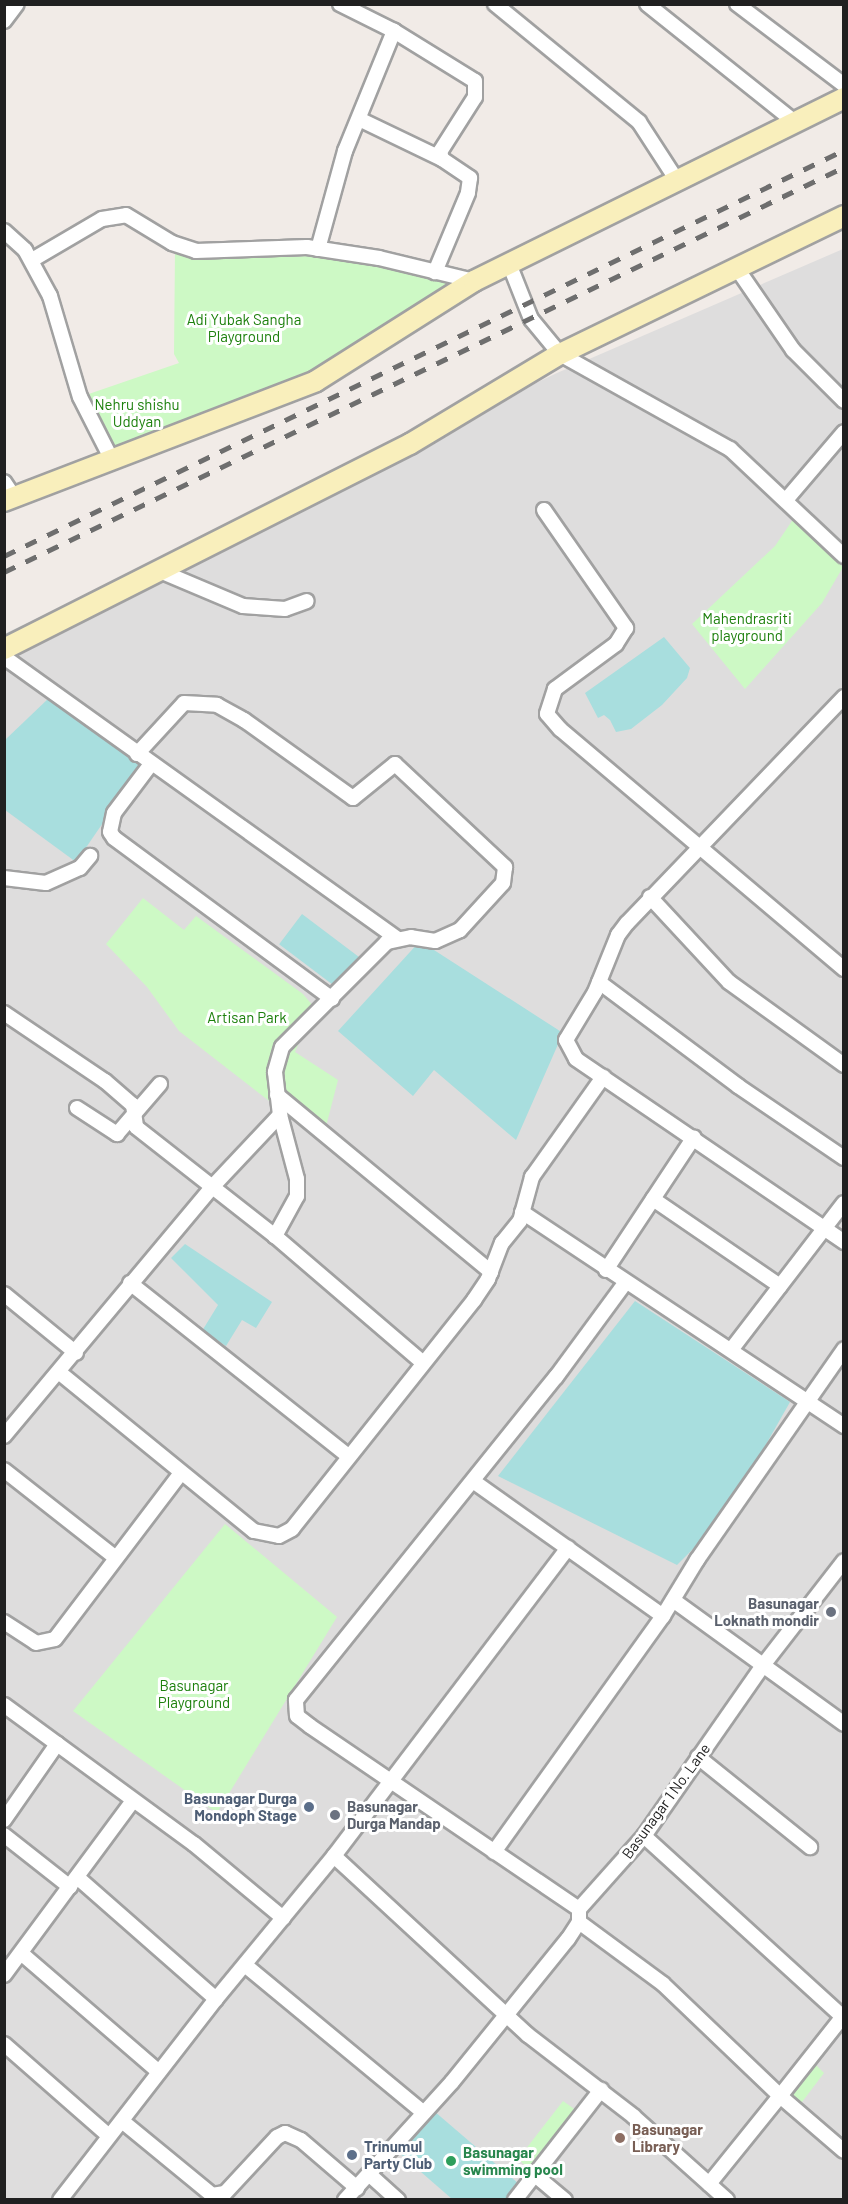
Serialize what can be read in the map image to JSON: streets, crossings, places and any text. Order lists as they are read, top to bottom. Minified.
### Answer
{"streets":{"street":["Basunagar 1 No. Lane"]},"parks":["Adi Yubak Sangha Playground","Nehru shishu Uddyan","Mahendrasriti playground","Artisan Park","Basunagar Playground"],"places":["Basunagar Loknath mondir","Basunagar Durga Mondoph Stage","Basunagar Durga Mandap","Basunagar Library","Trinumul Party Club","Basunagar swimming pool"]}
